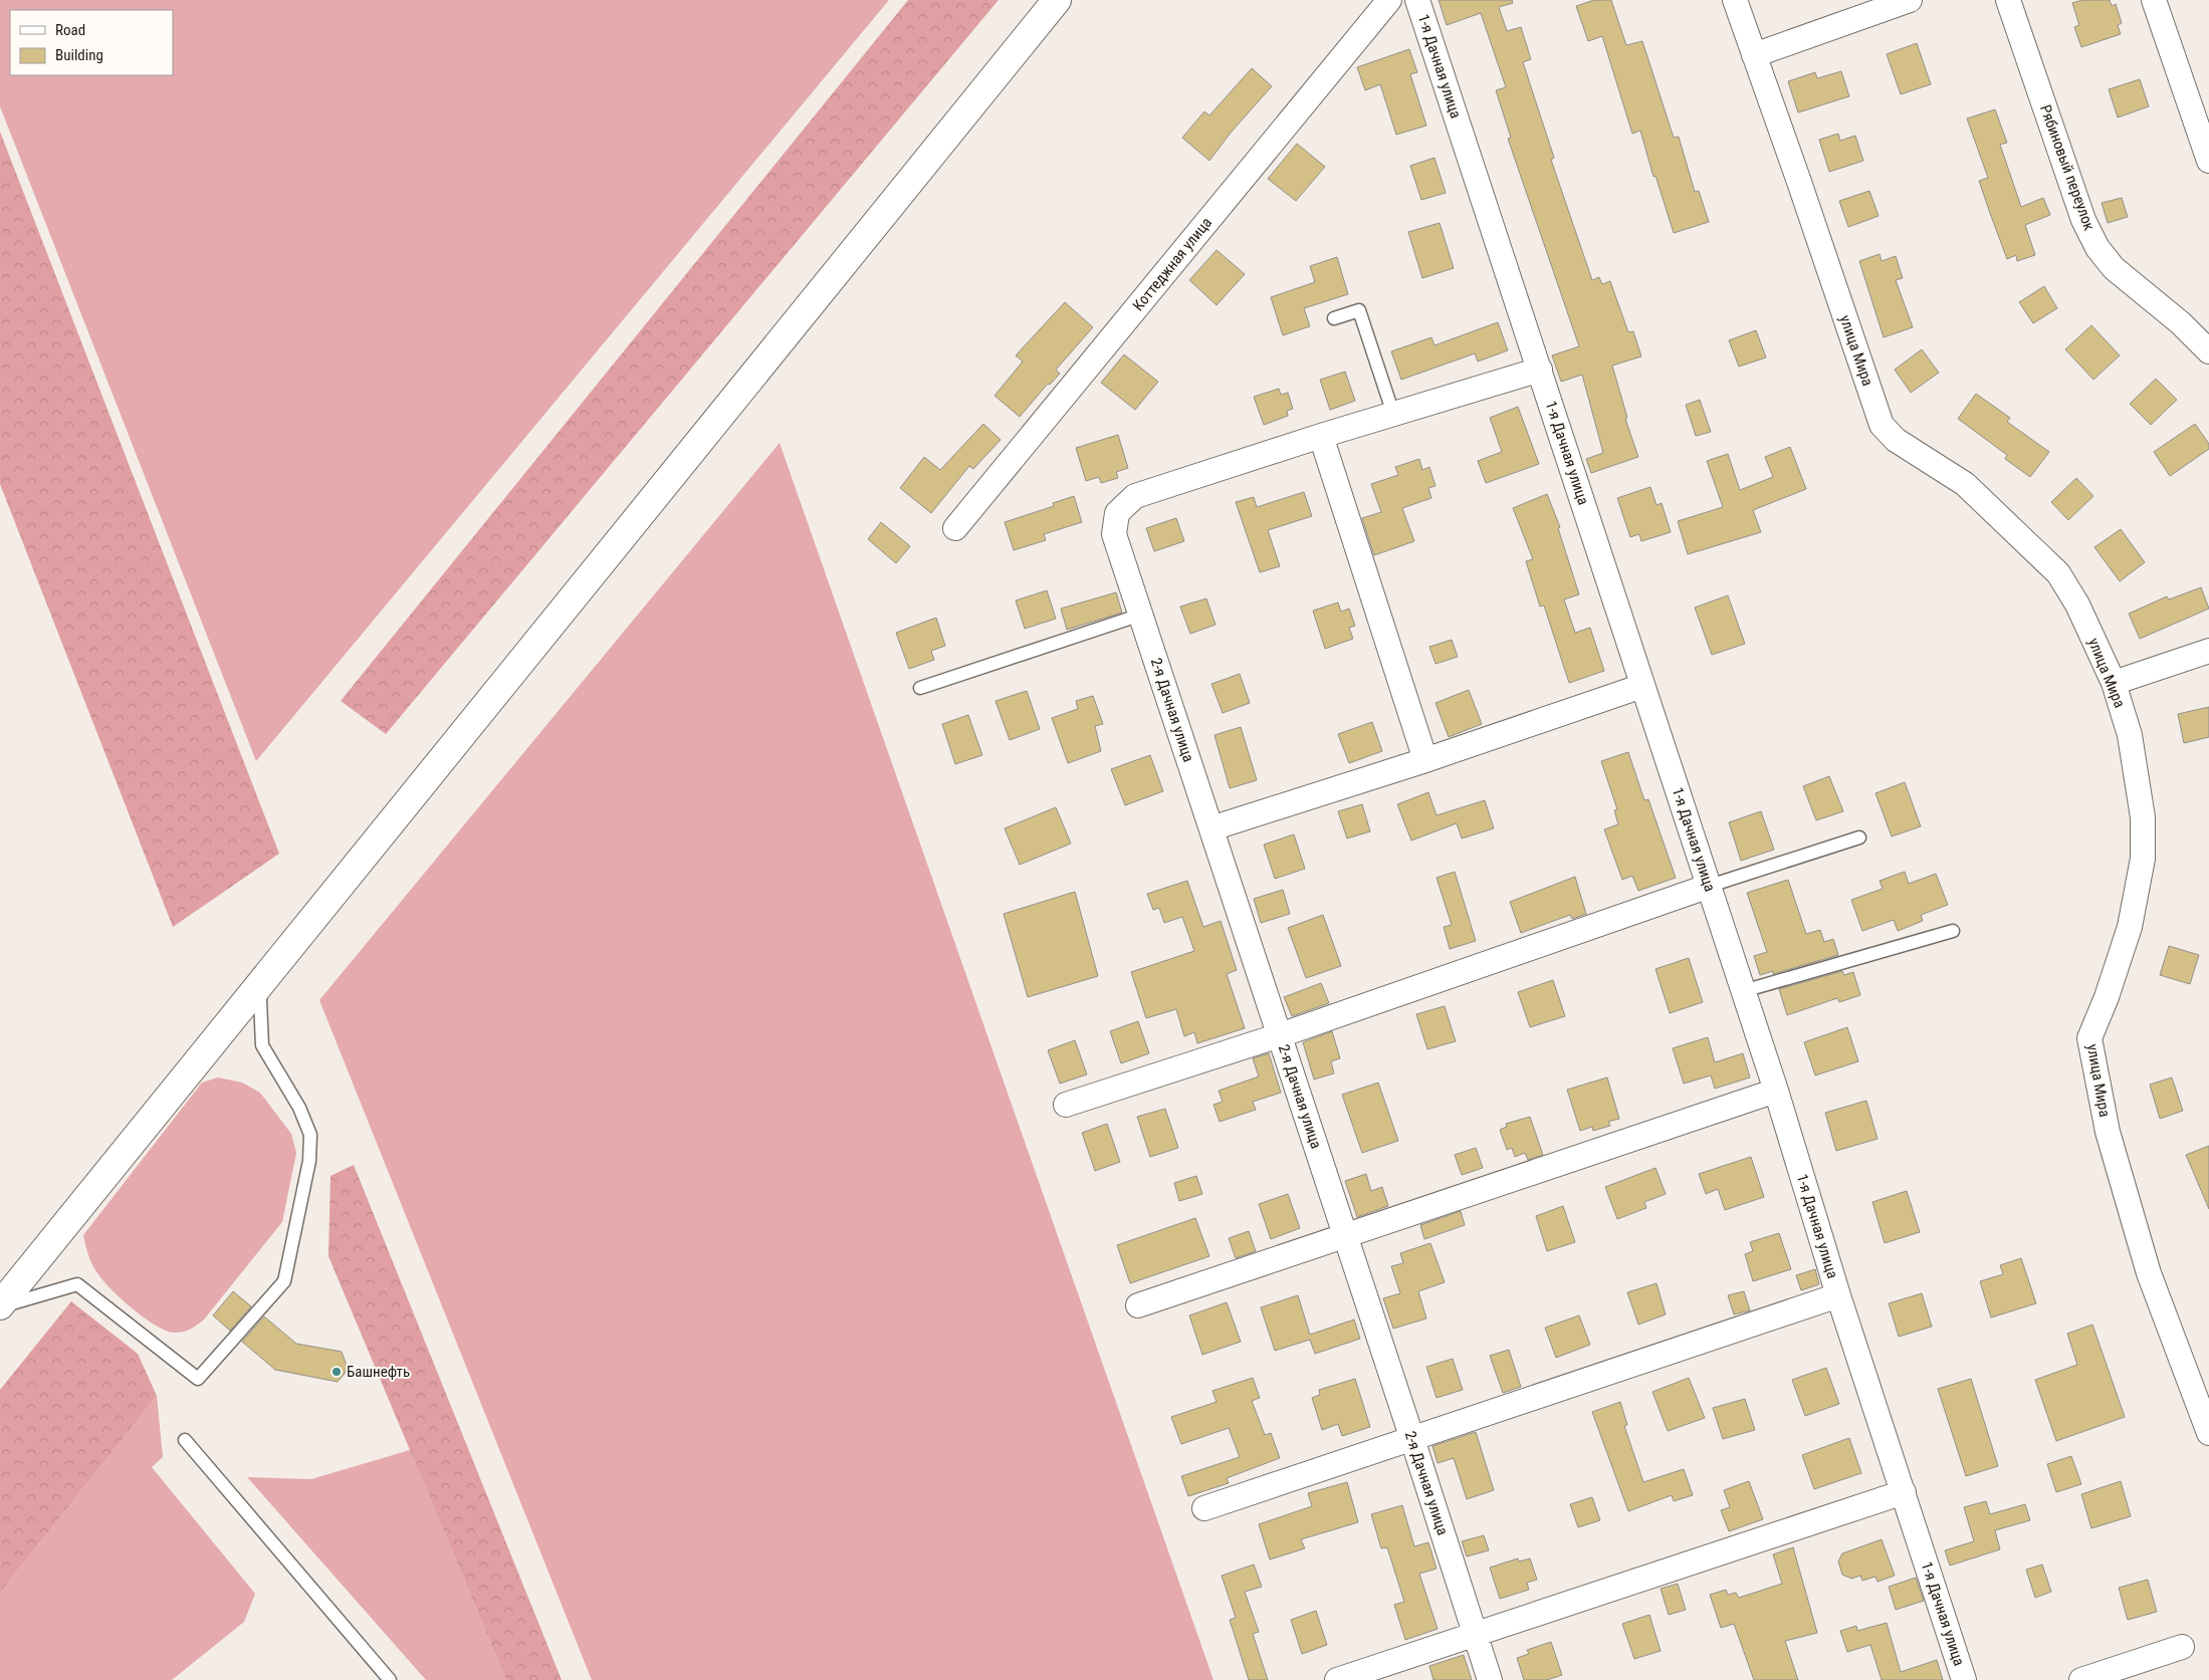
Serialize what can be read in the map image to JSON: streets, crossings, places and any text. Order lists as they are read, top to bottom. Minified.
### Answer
{"streets":{"street":["1-я Дачная улица","Рябиновый переулок","Коттеджная улица","улица Мира","2-я Дачная улица"]},"places":["Башнефть"],"legend":["Road","Building"]}
